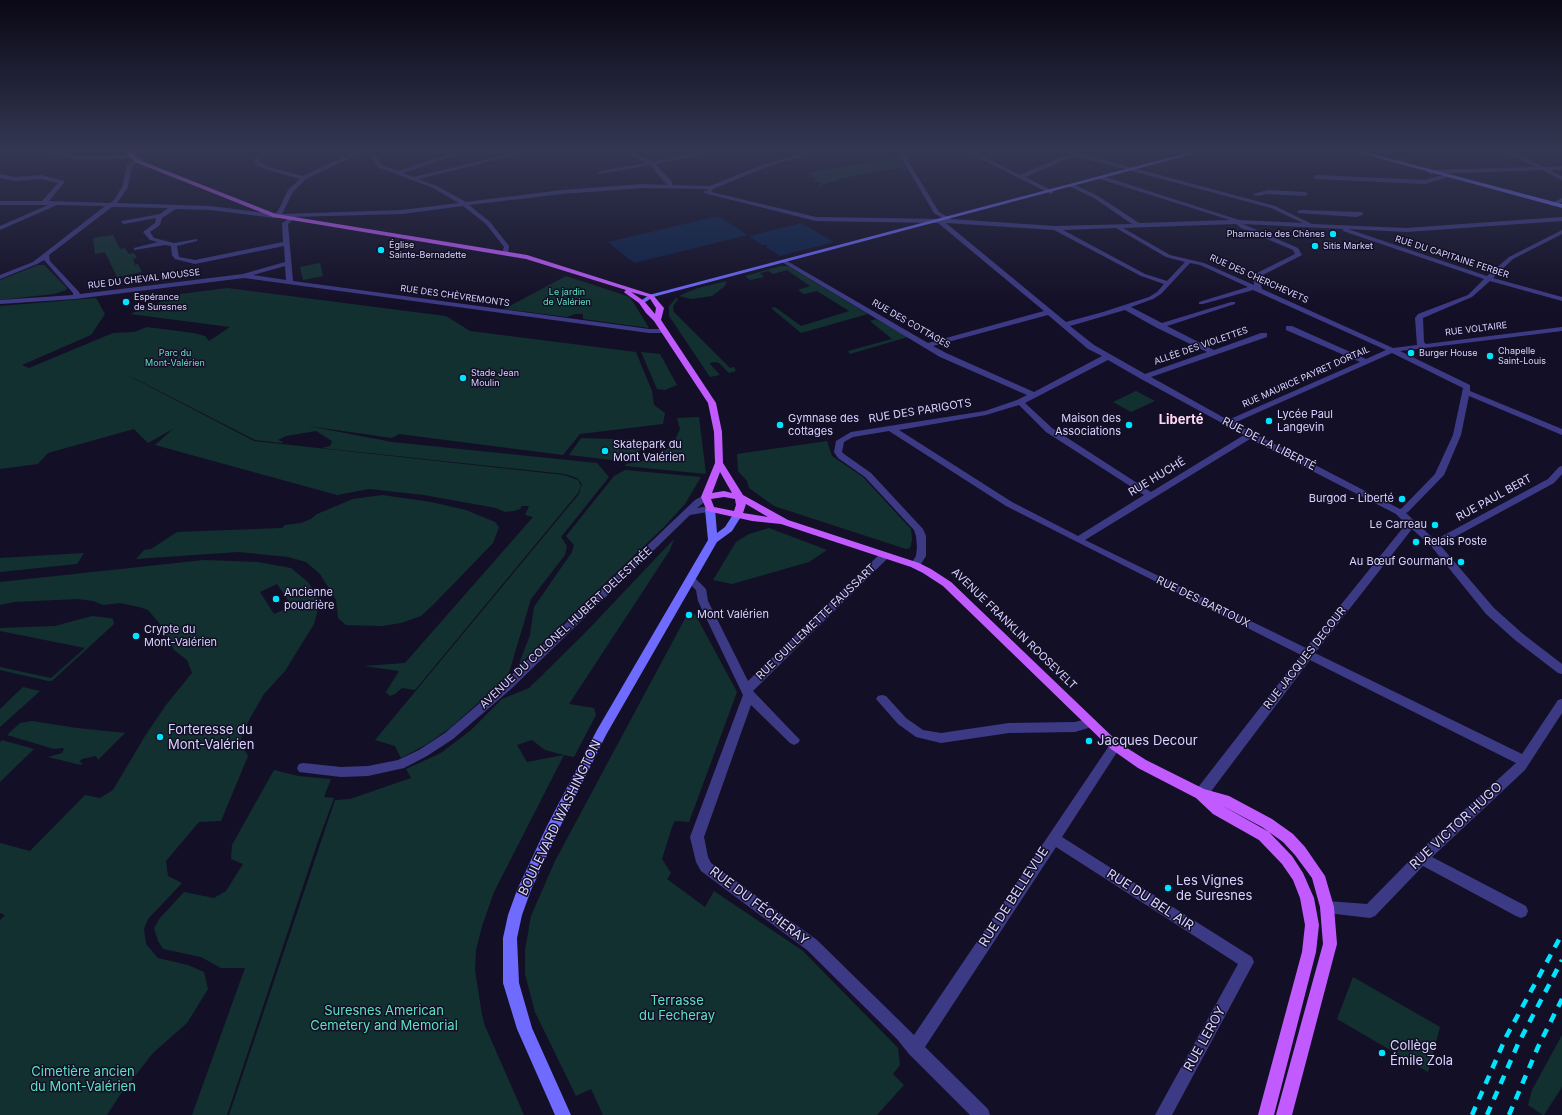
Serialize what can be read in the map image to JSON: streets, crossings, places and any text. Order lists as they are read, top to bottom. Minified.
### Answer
{"streets":{"main road":["AVENUE FRANKLIN ROOSEVELT","BOULEVARD WASHINGTON"],"street":["RUE DU CAPITAINE FERBER","RUE DU CHEVAL MOUSSE","RUE DES CHERCHEVETS","RUE DES CHÈVREMONTS","RUE DES COTTAGES","RUE VOLTAIRE","ALLÉE DES VIOLETTES","RUE MAURICE PAYRET DORTAIL","RUE DES PARIGOTS","RUE DE LA LIBERTÉ","RUE HUCHÉ","RUE PAUL BERT","RUE DES BARTOUX","RUE GUILLEMETTE FAUSSART","AVENUE DU COLONEL HUBERT DELESTRÉE","RUE JACQUES DECOUR","RUE VICTOR HUGO","RUE DE BELLEVUE","RUE DU BEL AIR","RUE DU FÉCHERAY","RUE LEROY"]},"crossings":[["RUE DU CHEVAL MOUSSE","RUE DES CHÈVREMONTS"],["RUE DES CHERCHEVETS","RUE VOLTAIRE"],["RUE DES CHERCHEVETS","RUE MAURICE PAYRET DORTAIL"],["RUE DES COTTAGES","RUE DES PARIGOTS"],["RUE VOLTAIRE","RUE MAURICE PAYRET DORTAIL"],["ALLÉE DES VIOLETTES","RUE DE LA LIBERTÉ"],["RUE MAURICE PAYRET DORTAIL","RUE DE LA LIBERTÉ"],["RUE DES PARIGOTS","RUE DE LA LIBERTÉ"],["RUE DES PARIGOTS","RUE DES BARTOUX"],["RUE DES PARIGOTS","AVENUE FRANKLIN ROOSEVELT"],["RUE DE LA LIBERTÉ","RUE HUCHÉ"],["RUE DE LA LIBERTÉ","RUE PAUL BERT"],["RUE DE LA LIBERTÉ","RUE JACQUES DECOUR"],["RUE HUCHÉ","RUE DES BARTOUX"],["RUE DES BARTOUX","RUE JACQUES DECOUR"],["RUE DES BARTOUX","RUE VICTOR HUGO"],["RUE GUILLEMETTE FAUSSART","AVENUE FRANKLIN ROOSEVELT"],["RUE GUILLEMETTE FAUSSART","RUE DU FÉCHERAY"],["AVENUE FRANKLIN ROOSEVELT","RUE JACQUES DECOUR"],["AVENUE FRANKLIN ROOSEVELT","BOULEVARD WASHINGTON"],["AVENUE FRANKLIN ROOSEVELT","RUE VICTOR HUGO"],["AVENUE FRANKLIN ROOSEVELT","RUE DE BELLEVUE"],["RUE DE BELLEVUE","RUE DU BEL AIR"],["RUE DE BELLEVUE","RUE DU FÉCHERAY"],["RUE DU BEL AIR","RUE LEROY"]],"districts":["Liberté"],"parks":["Le jardin de Valérien","Parc du Mont-Valérien","Terrasse du Fecheray","Suresnes American Cemetery and Memorial","Cimetière ancien du Mont-Valérien"],"places":["Pharmacie des Chênes","Sitis Market","Église Sainte-Bernadette","Espérance de Suresnes","Burger House","Chapelle Saint-Louis","Stade Jean Moulin","Lycée Paul Langevin","Gymnase des cottages","Maison des Associations","Skatepark du Mont Valérien","Burgod - Liberté","Le Carreau","Relais Poste","Au Bœuf Gourmand","Ancienne poudrière","Mont Valérien","Crypte du Mont-Valérien","Forteresse du Mont-Valérien","Jacques Decour","Les Vignes de Suresnes","Collège Émile Zola"]}
